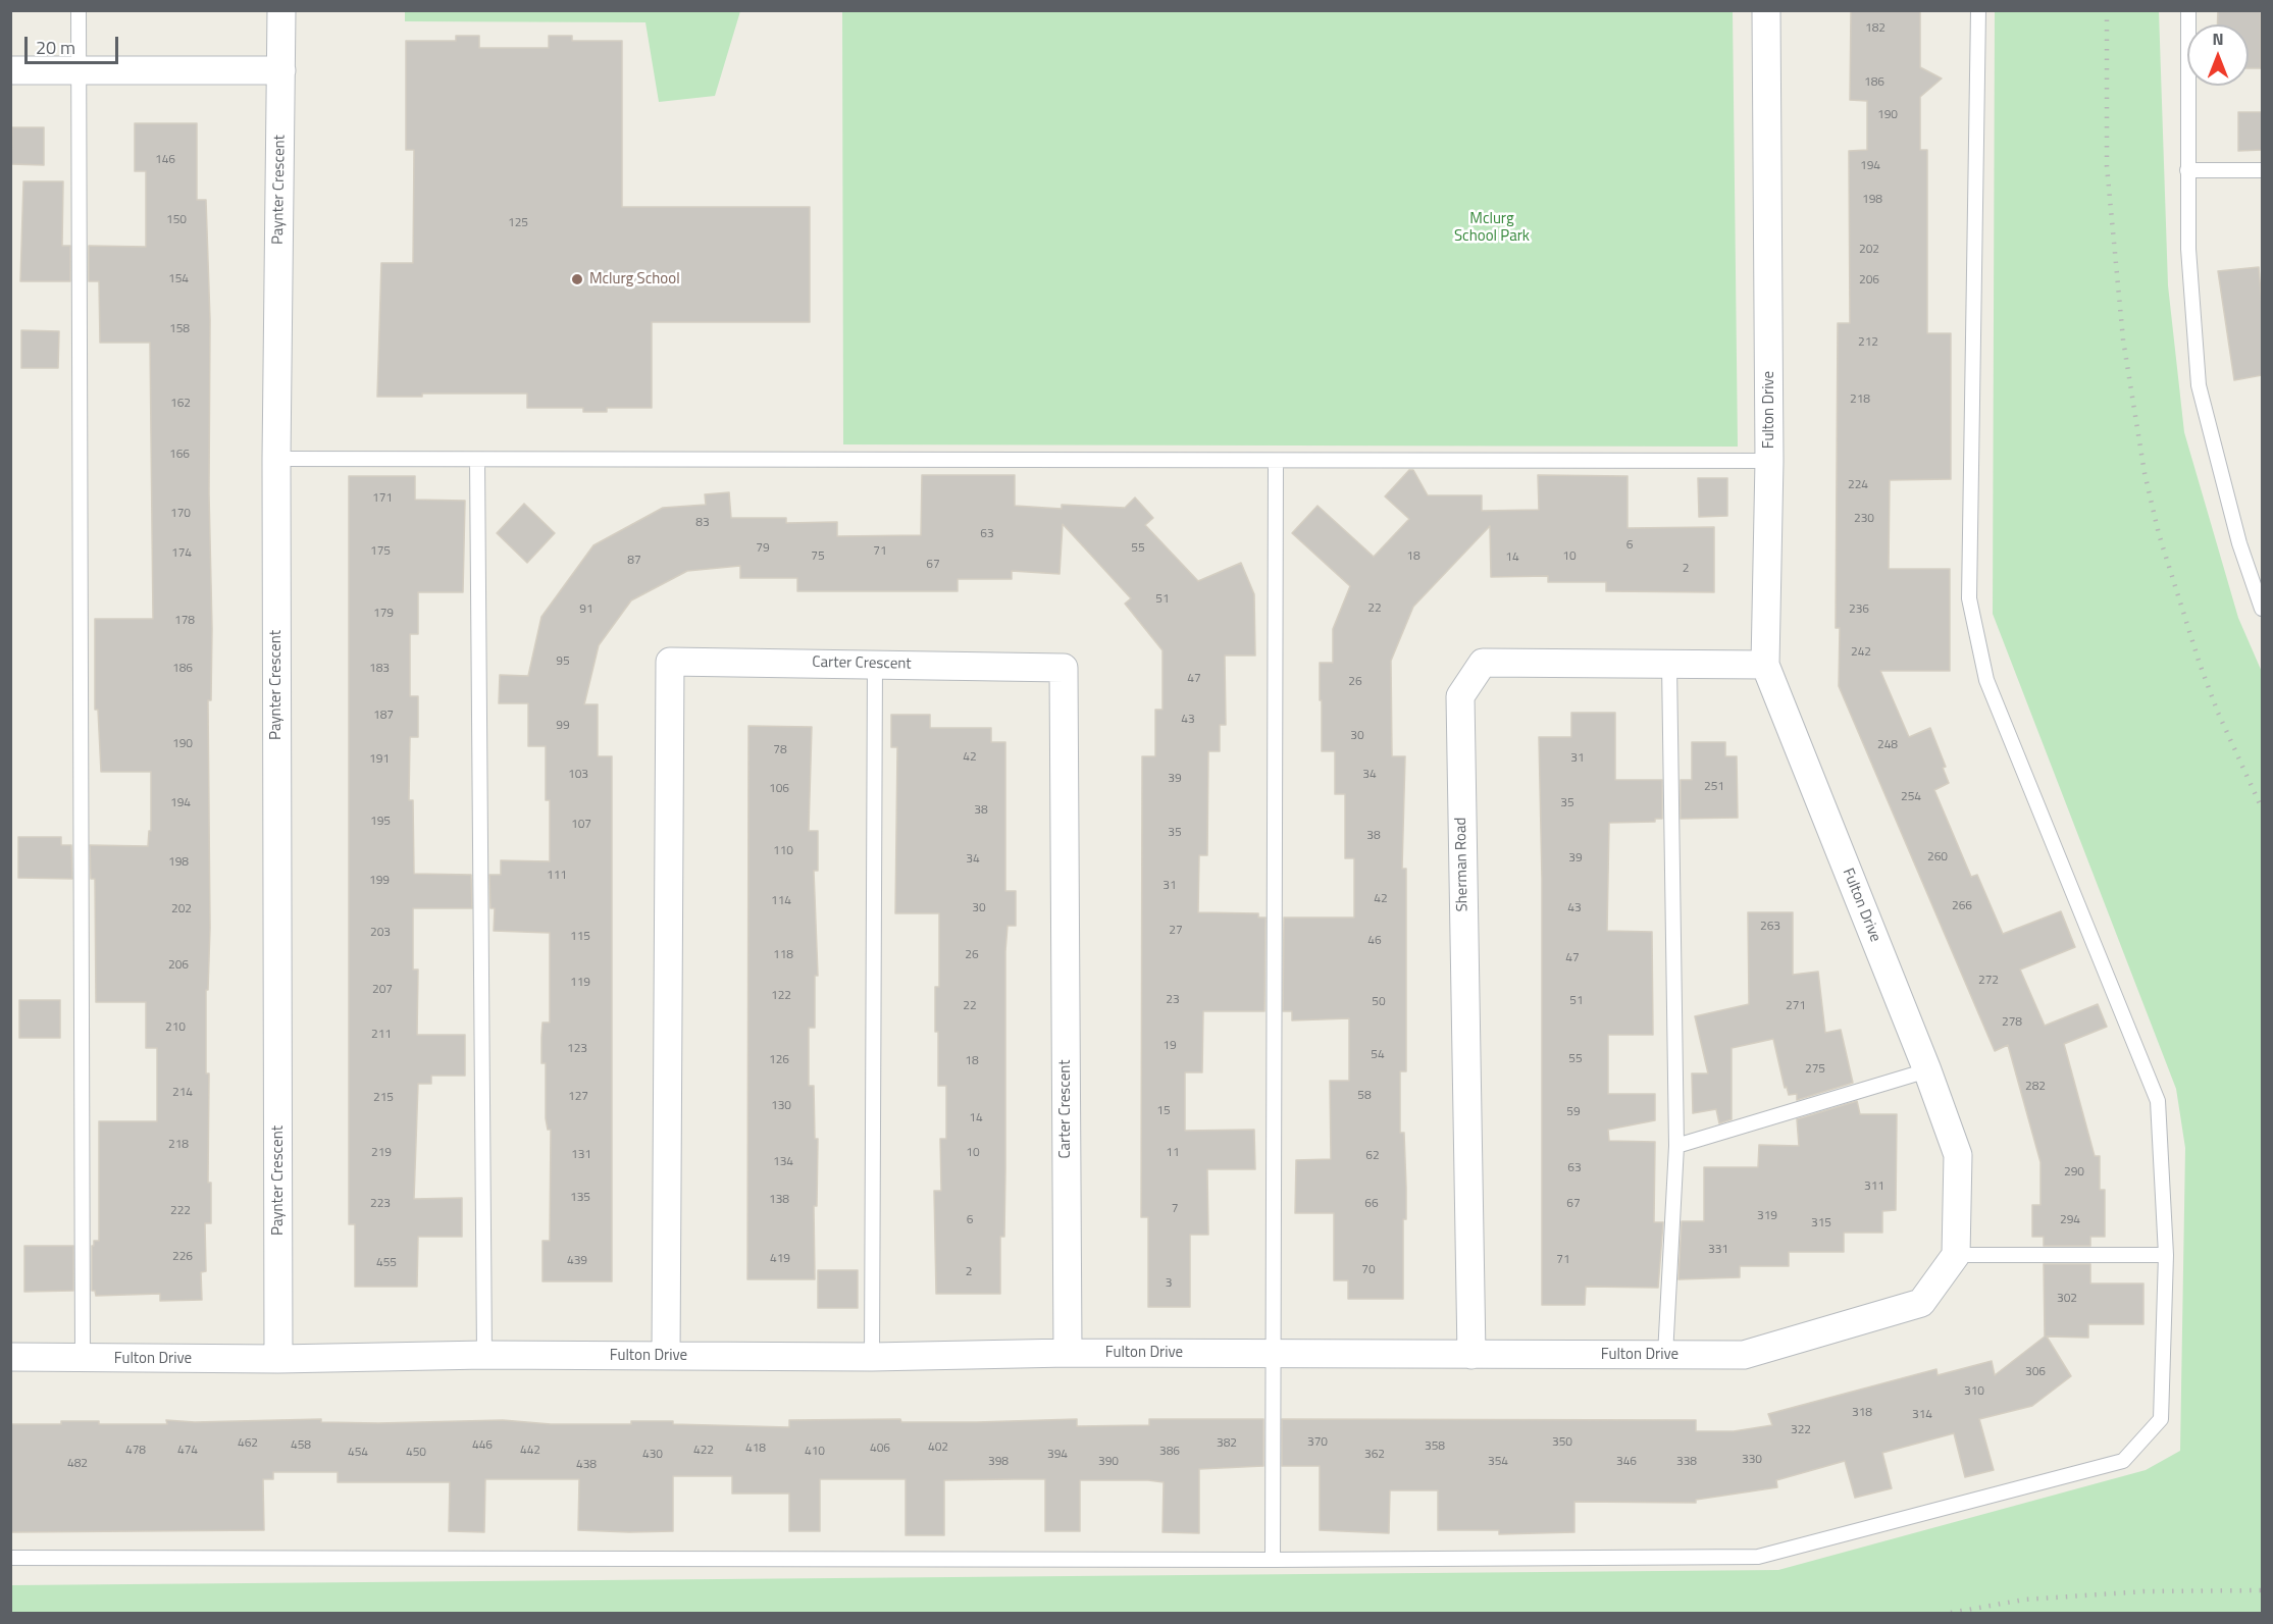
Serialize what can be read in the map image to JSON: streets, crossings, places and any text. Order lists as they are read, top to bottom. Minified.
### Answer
{"streets":{"street":["Paynter Crescent","Fulton Drive","Carter Crescent","Sherman Road"]},"crossings":[["Paynter Crescent","Fulton Drive"],["Fulton Drive","Carter Crescent"],["Fulton Drive","Sherman Road"]],"parks":["Mclurg School Park"],"places":["Mclurg School"],"house_numbers":["182","186","190","146","194","198","150","125","202","154","206","158","212","218","162","166","224","171","170","230","83","63","6","79","55","175","71","174","75","18","10","14","87","67","2","51","22","91","236","179","178","242","95","186","183","47","26","187","43","99","30","190","248","78","42","31","191","103","34","39","251","106","254","194","35","38","195","107","35","38","110","260","39","34","198","111","199","31","42","114","266","30","43","202","263","27","203","115","46","118","26","47","206","272","119","207","122","23","51","50","22","271","278","210","211","19","123","54","55","126","18","275","282","214","58","127","215","130","15","59","14","218","219","10","11","131","62","134","63","290","311","135","138","223","66","67","7","222","319","6","294","315","331","226","419","71","439","455","70","2","3","302","306","310","318","314","322","370","350","462","382","458","446","358","402","418","406","478","474","442","422","410","386","454","450","430","394","362","330","398","390","354","346","338","482","438"],"scale_bar":"20 m","north":"top"}
